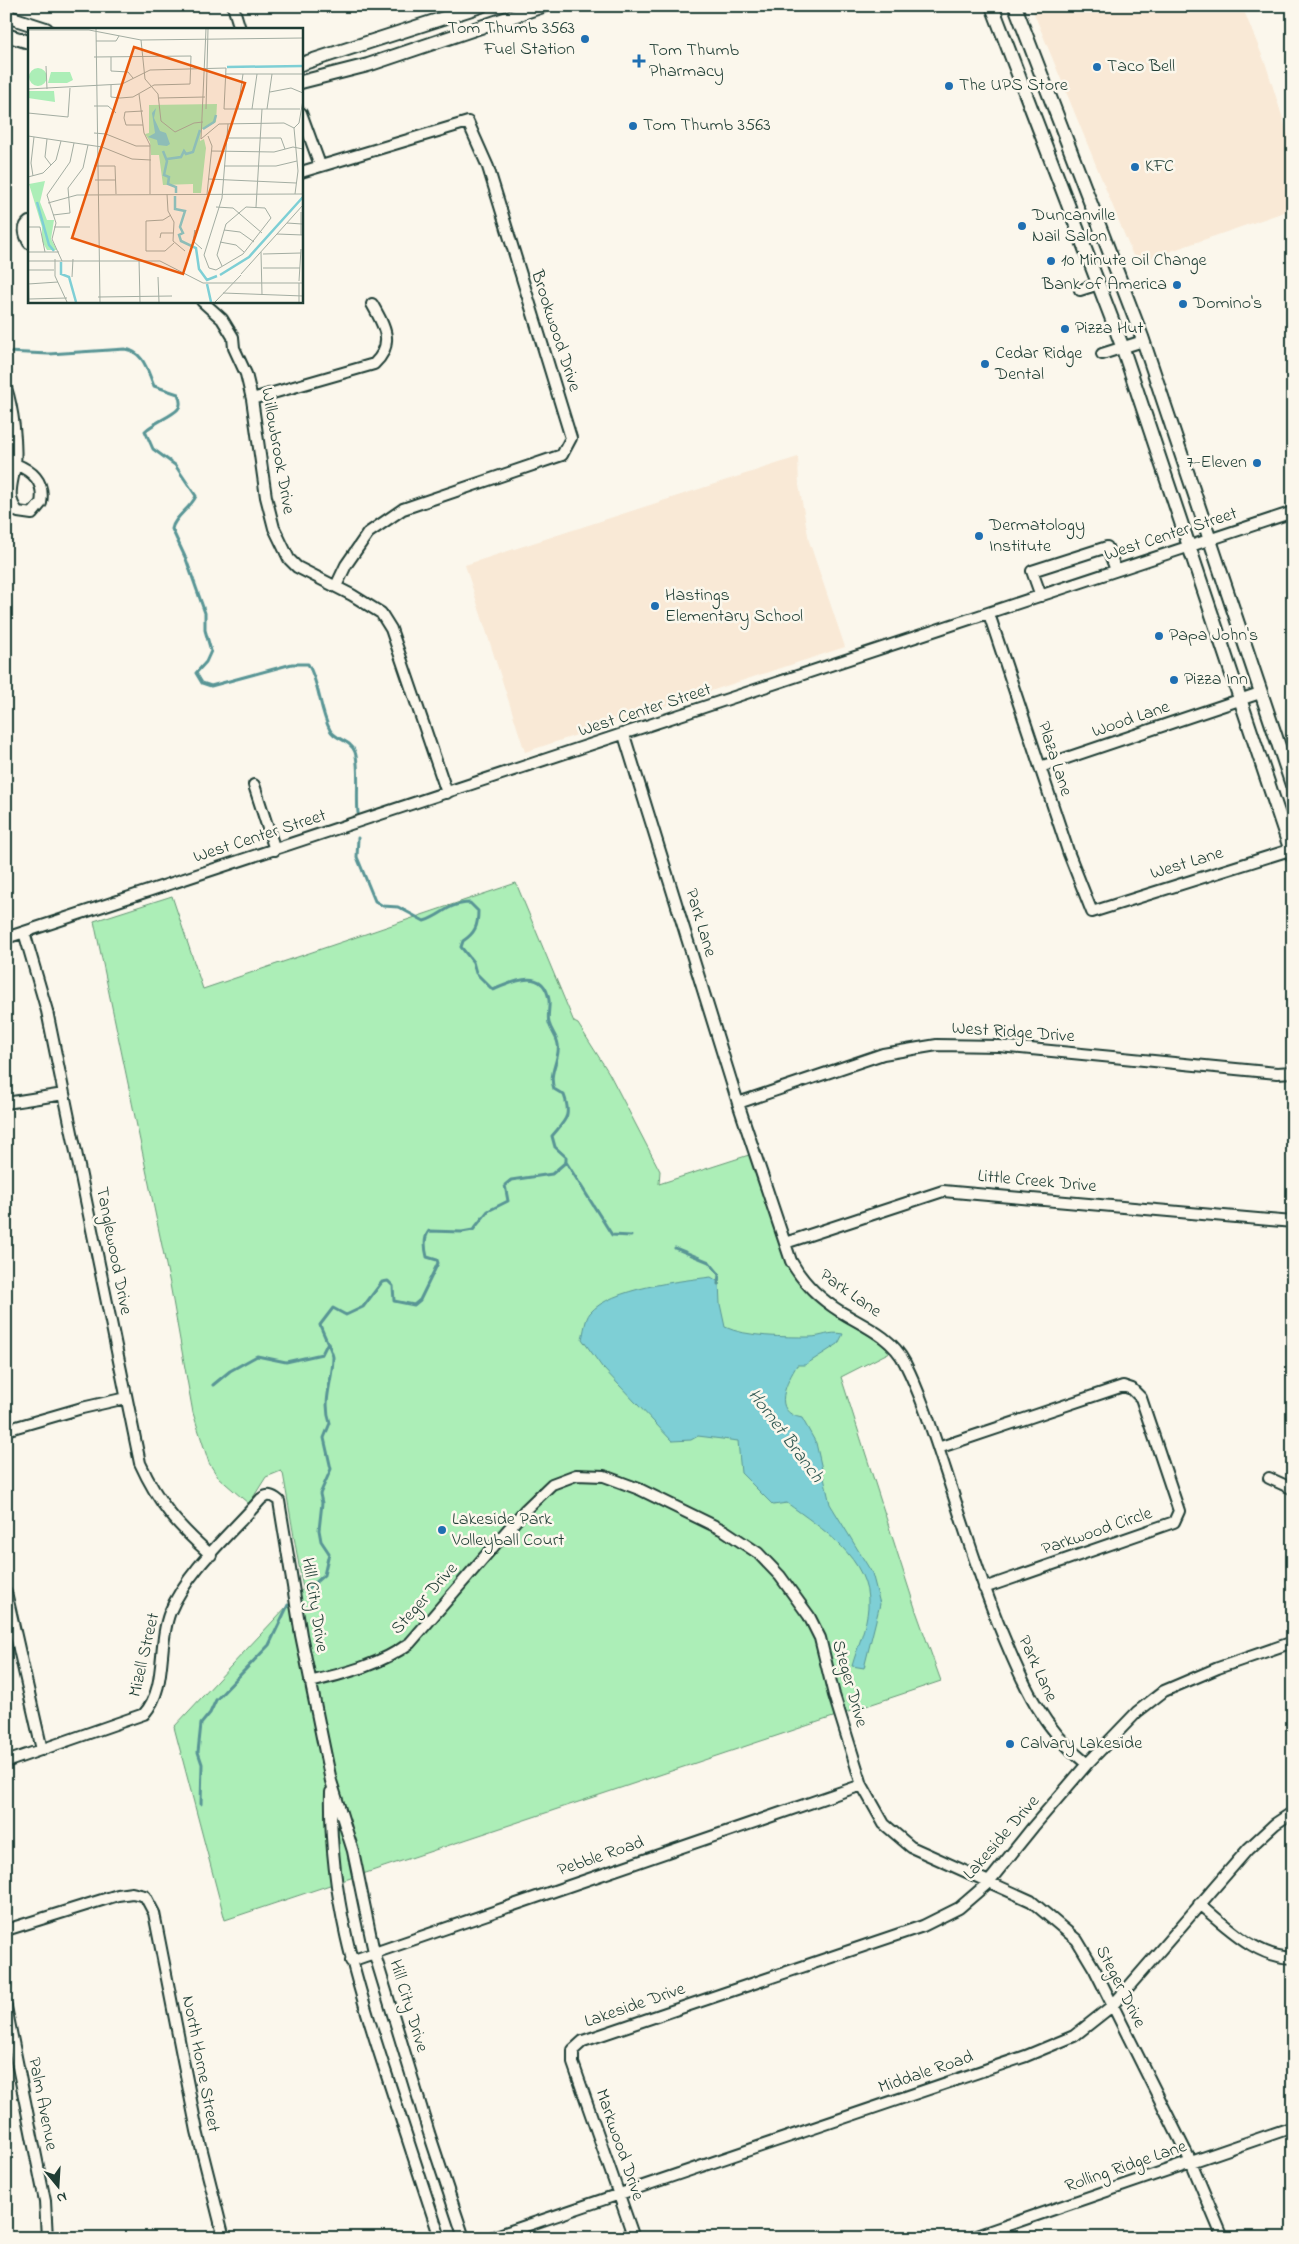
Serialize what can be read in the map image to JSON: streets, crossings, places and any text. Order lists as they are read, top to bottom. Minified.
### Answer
{"streets":{"street":["Brookwood Drive","Willowbrook Drive","West Center Street","Wood Lane","Plaza Lane","West Lane","Park Lane","West Ridge Drive","Little Creek Drive","Tanglewood Drive","Parkwood Circle","Steger Drive","Hill City Drive","Mizell Street","Lakeside Drive","Pebble Road","North Horne Street","Middale Road","Palm Avenue","Markwood Drive","Rolling Ridge Lane"]},"crossings":[["Brookwood Drive","Willowbrook Drive"],["Willowbrook Drive","West Center Street"],["West Center Street","Plaza Lane"],["West Center Street","Park Lane"],["West Center Street","Tanglewood Drive"],["Wood Lane","Plaza Lane"],["Plaza Lane","West Lane"],["Park Lane","West Ridge Drive"],["Park Lane","Little Creek Drive"],["Park Lane","Parkwood Circle"],["Park Lane","Lakeside Drive"],["Tanglewood Drive","Mizell Street"],["Steger Drive","Hill City Drive"],["Steger Drive","Lakeside Drive"],["Steger Drive","Pebble Road"],["Steger Drive","Middale Road"],["Steger Drive","Rolling Ridge Lane"],["Hill City Drive","Mizell Street"],["Hill City Drive","Pebble Road"],["Lakeside Drive","Markwood Drive"],["Middale Road","Markwood Drive"]],"water":["Hornet Branch"],"places":{"other":["Tom Thumb 3563 Fuel Station","Taco Bell","The UPS Store","Tom Thumb 3563","KFC","Duncanville Nail Salon","10 Minute Oil Change","Bank of America","Domino's","Pizza Hut","Cedar Ridge Dental","7-Eleven","Dermatology Institute","Hastings Elementary School","Papa John's","Pizza Inn","Lakeside Park Volleyball Court","Calvary Lakeside"],"health":["Tom Thumb Pharmacy"]},"north":"bottom"}
